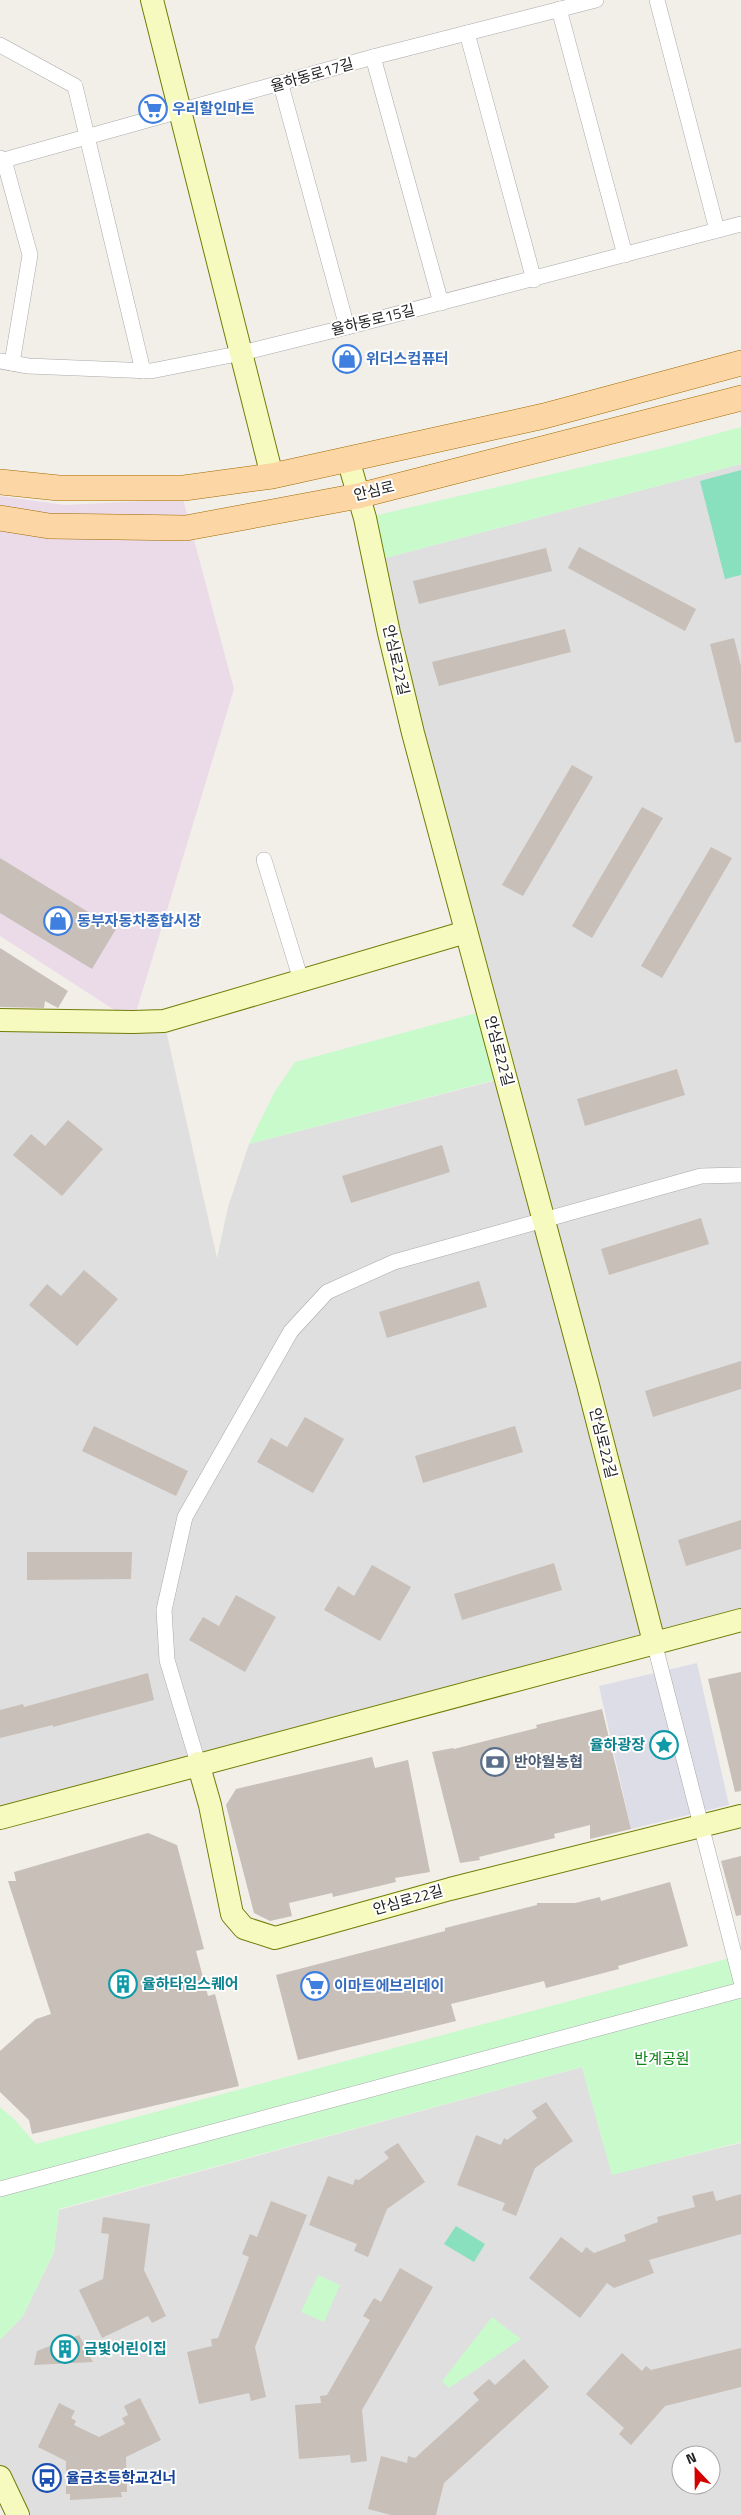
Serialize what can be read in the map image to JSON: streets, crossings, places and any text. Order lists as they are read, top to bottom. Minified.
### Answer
{"streets":{"main road":["안심로"],"street":["율하동로17길","율하동로15길","안심로22길"]},"crossings":[["안심로","안심로22길"]],"parks":["반계공원"],"places":{"supermarket":["우리할인마트","이마트에브리데이"],"shop":["위더스컴퓨터","동부자동차종합시장"],"place":["율하광장"],"bank":["반야월농협"],"building":["율하타임스퀘어","금빛어린이집"],"bus stop":["율금초등학교건너"]},"north":"top"}
